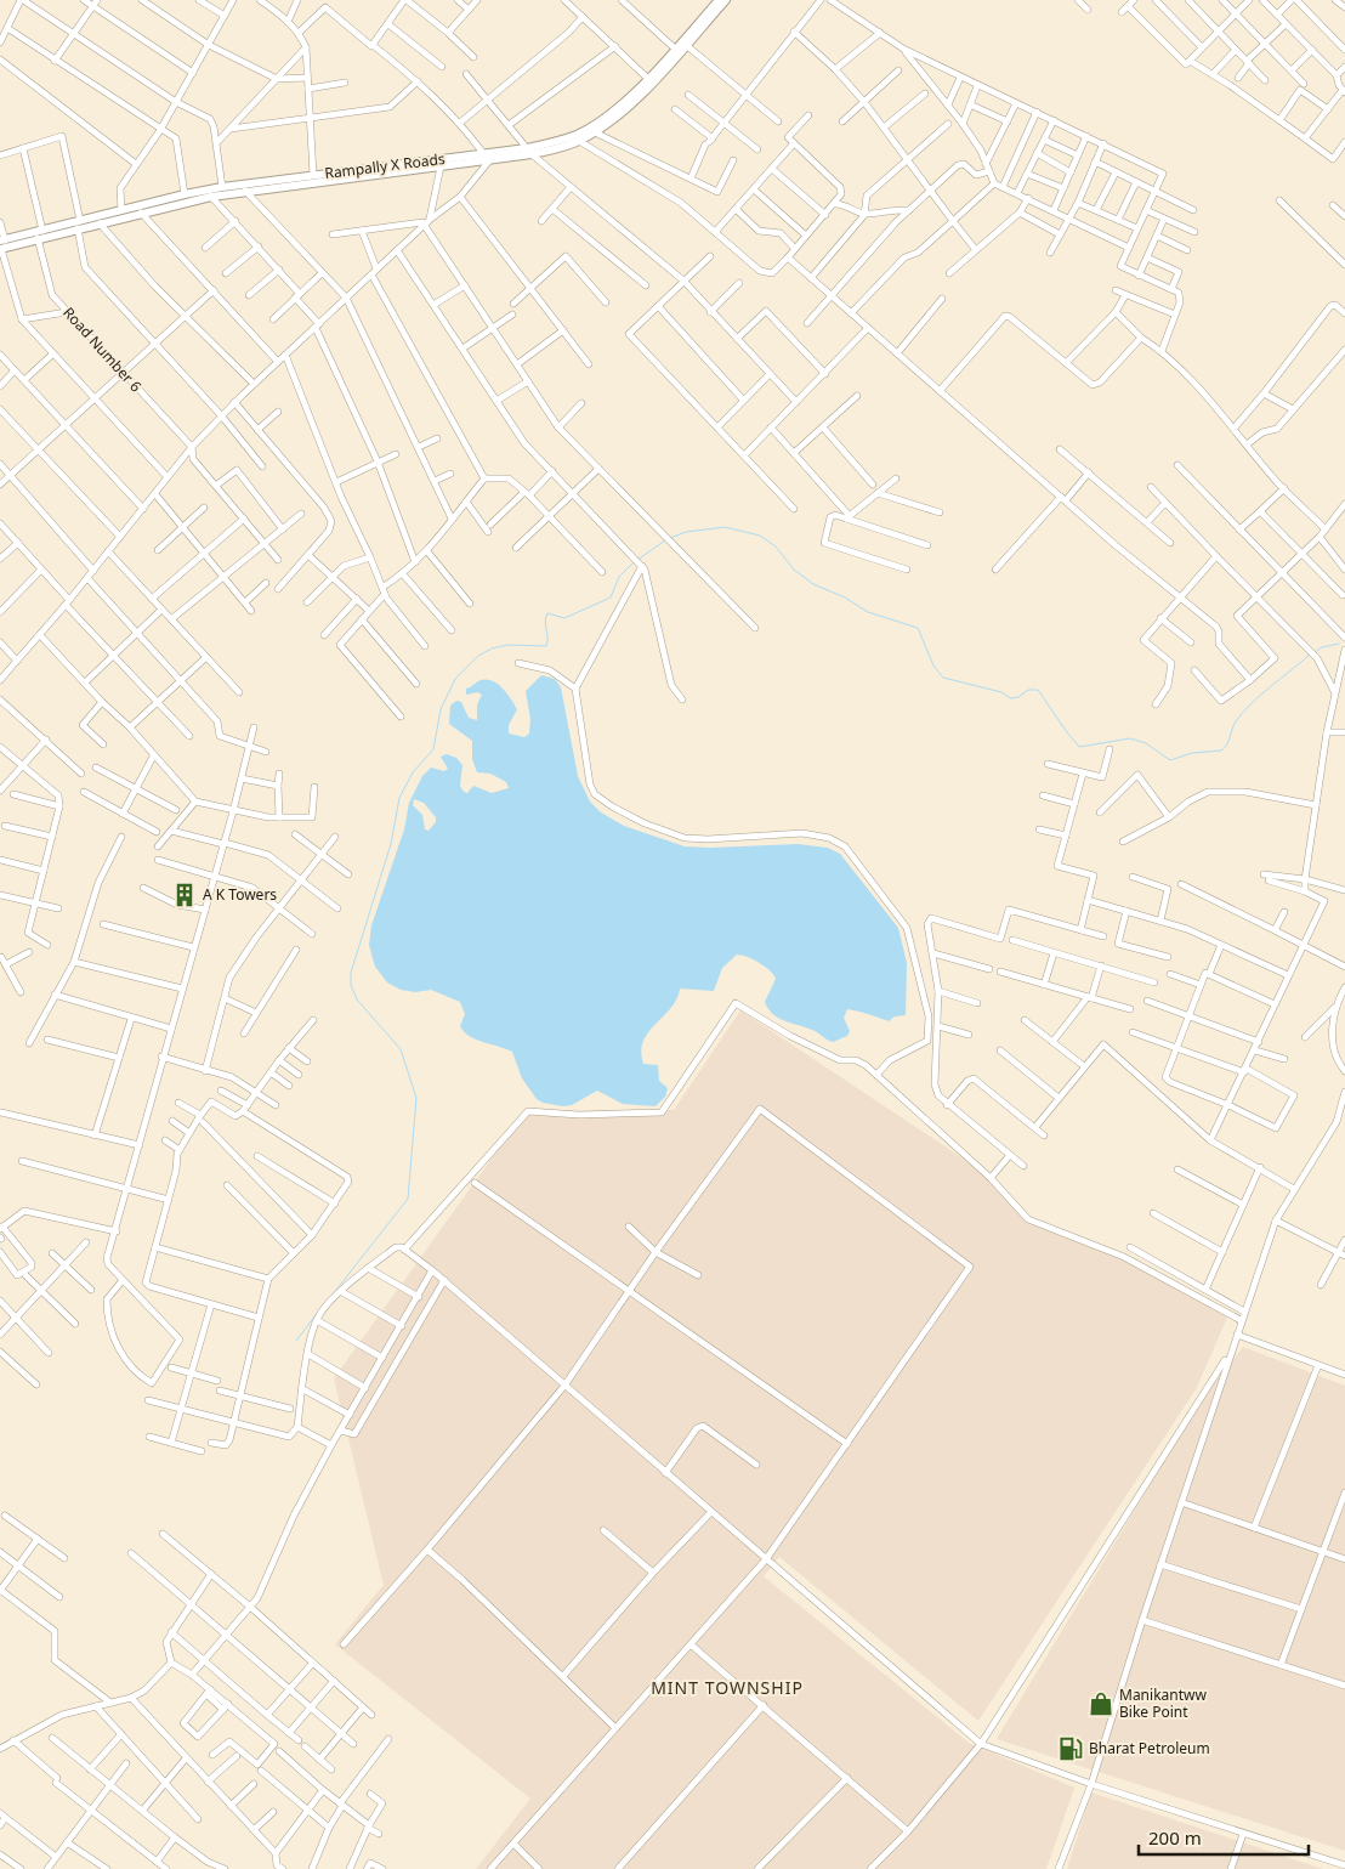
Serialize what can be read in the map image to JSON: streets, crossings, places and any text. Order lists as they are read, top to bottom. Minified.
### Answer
{"streets":{"main road":["Rampally X Roads"],"street":["Road Number 6"]},"districts":["MINT TOWNSHIP"],"places":{"building":["A K Towers"],"shop":["Manikantww Bike Point"],"fuel station":["Bharat Petroleum"]},"scale_bar":"200 m"}
